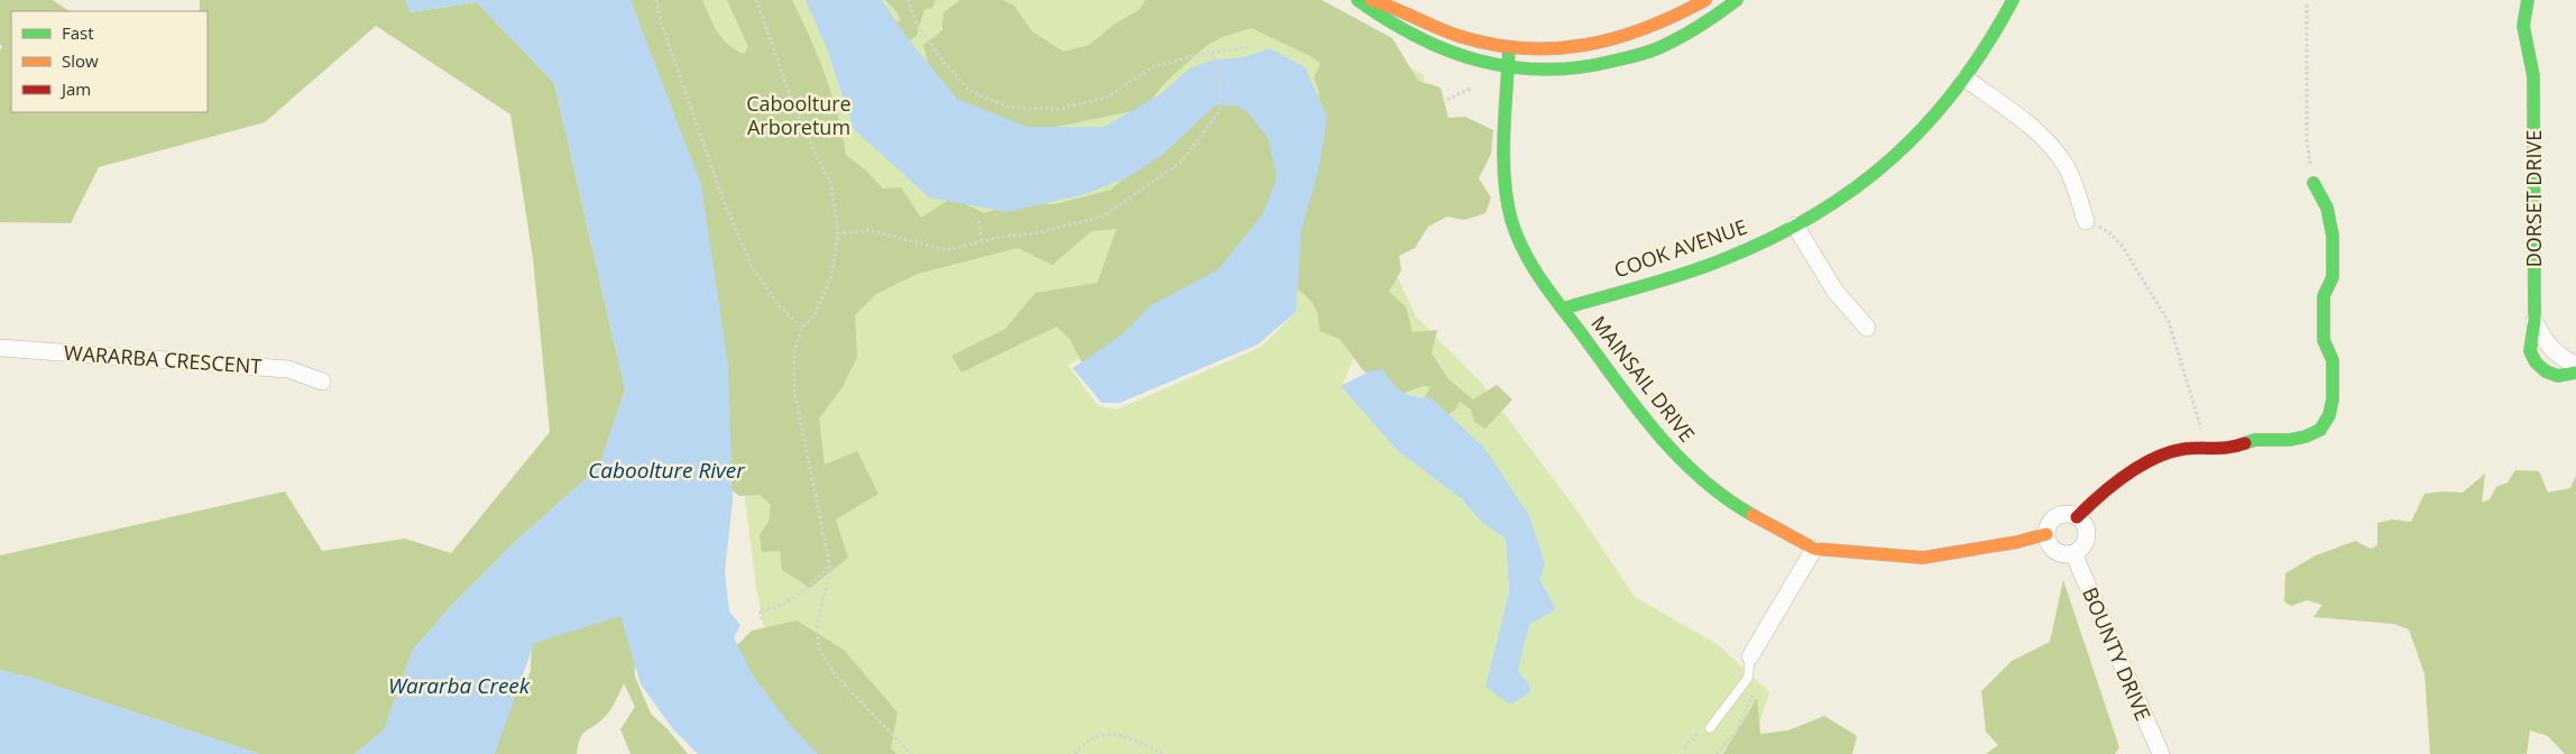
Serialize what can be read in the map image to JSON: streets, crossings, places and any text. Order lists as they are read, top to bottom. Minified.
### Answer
{"streets":{"street":["DORSET DRIVE","COOK AVENUE","WARARBA CRESCENT","MAINSAIL DRIVE","BOUNTY DRIVE"]},"crossings":[["COOK AVENUE","MAINSAIL DRIVE"],["MAINSAIL DRIVE","BOUNTY DRIVE"]],"water":["Caboolture River","Wararba Creek"],"parks":["Caboolture Arboretum"],"legend":["Fast","Slow","Jam"]}
